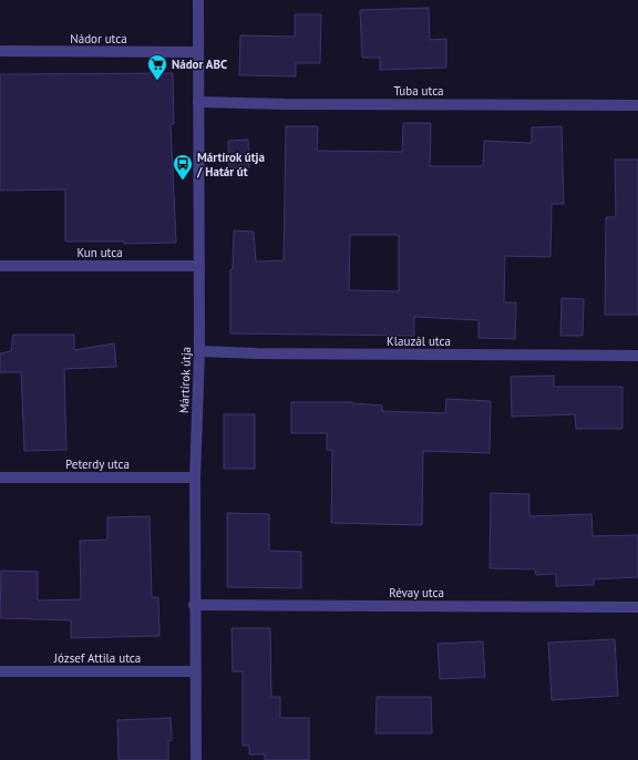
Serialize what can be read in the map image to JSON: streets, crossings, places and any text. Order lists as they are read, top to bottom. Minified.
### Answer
{"streets":{"street":["Nádor utca","Tuba utca","Kun utca","Klauzál utca","Mártírok útja","Peterdy utca","Révay utca","József Attila utca"]},"crossings":[["Nádor utca","Mártírok útja"],["Tuba utca","Mártírok útja"],["Kun utca","Mártírok útja"],["Klauzál utca","Mártírok útja"],["Mártírok útja","Peterdy utca"],["Mártírok útja","Révay utca"],["Mártírok útja","József Attila utca"]],"places":{"supermarket":["Nádor ABC"],"bus stop":["Mártírok útja / Határ út"]}}
